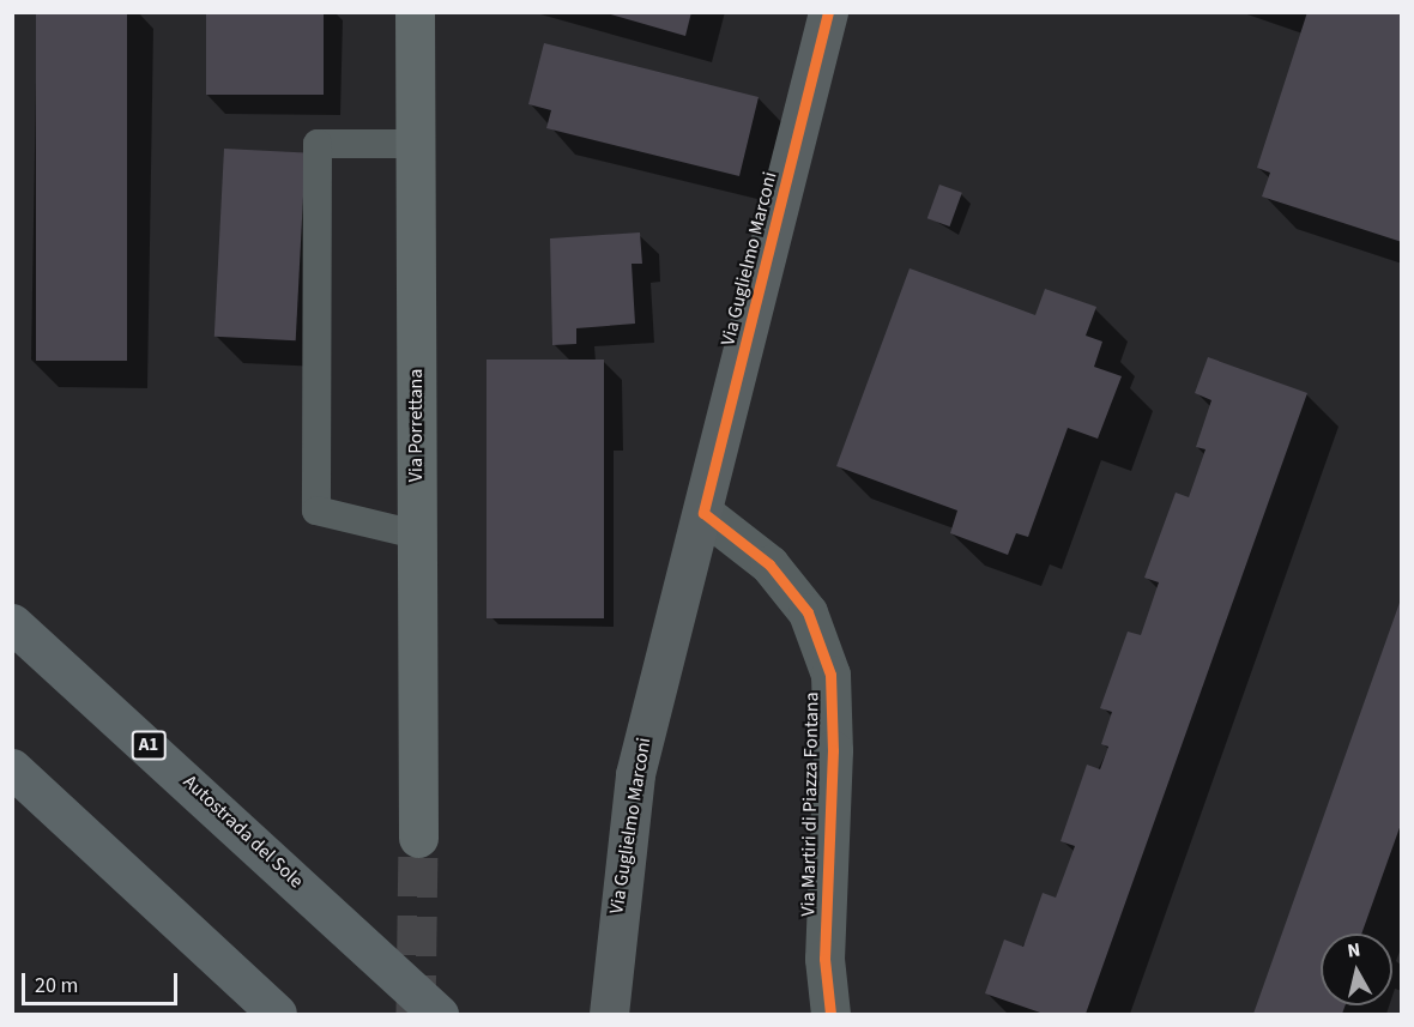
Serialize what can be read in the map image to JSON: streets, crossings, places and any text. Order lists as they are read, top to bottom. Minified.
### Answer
{"streets":{"highway":["A1","Autostrada del Sole"],"main road":["Via Guglielmo Marconi","Via Porrettana"],"street":["Via Martiri di Piazza Fontana"]},"crossings":[["Via Guglielmo Marconi","Via Martiri di Piazza Fontana"]],"scale_bar":"20 m","north":"top"}
